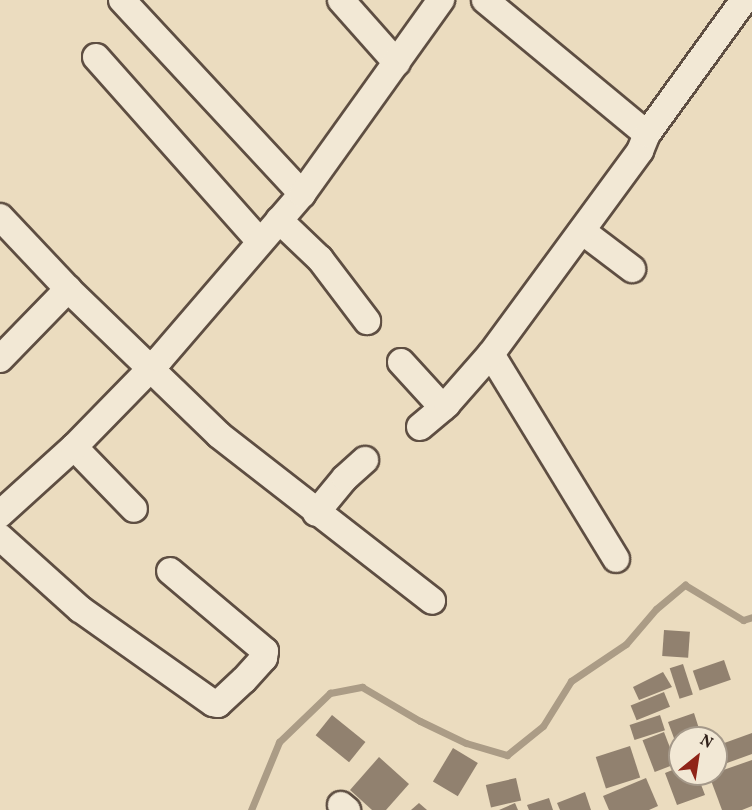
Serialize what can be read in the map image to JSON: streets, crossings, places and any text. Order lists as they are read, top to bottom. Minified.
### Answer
{"north":"top right"}
